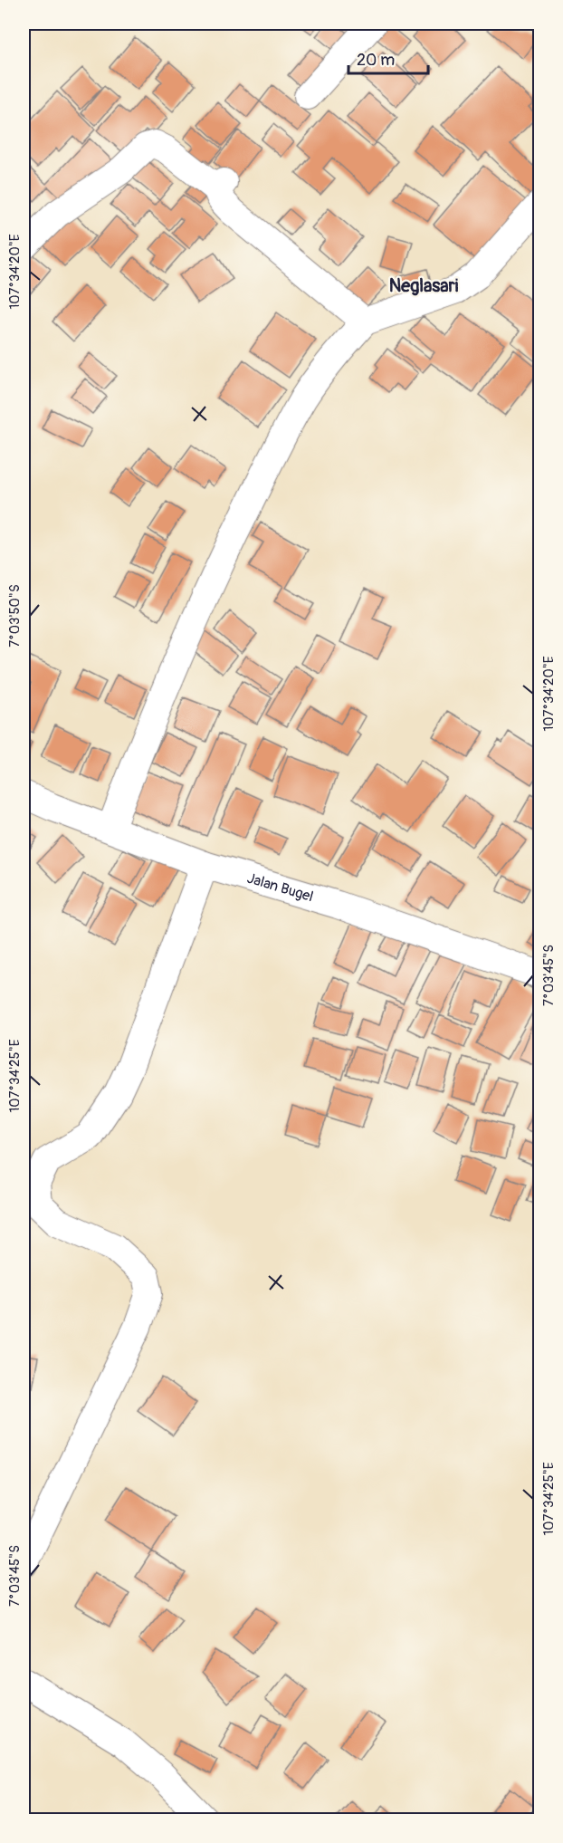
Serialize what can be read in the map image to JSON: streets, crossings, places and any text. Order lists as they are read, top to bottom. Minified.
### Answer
{"streets":{"street":["Jalan Bugel"]},"districts":["Neglasari"],"scale_bar":"20 m","coordinates":["107°34'20\"E","7°03'50\"S","7°03'45\"S","107°34'25\"E"]}
